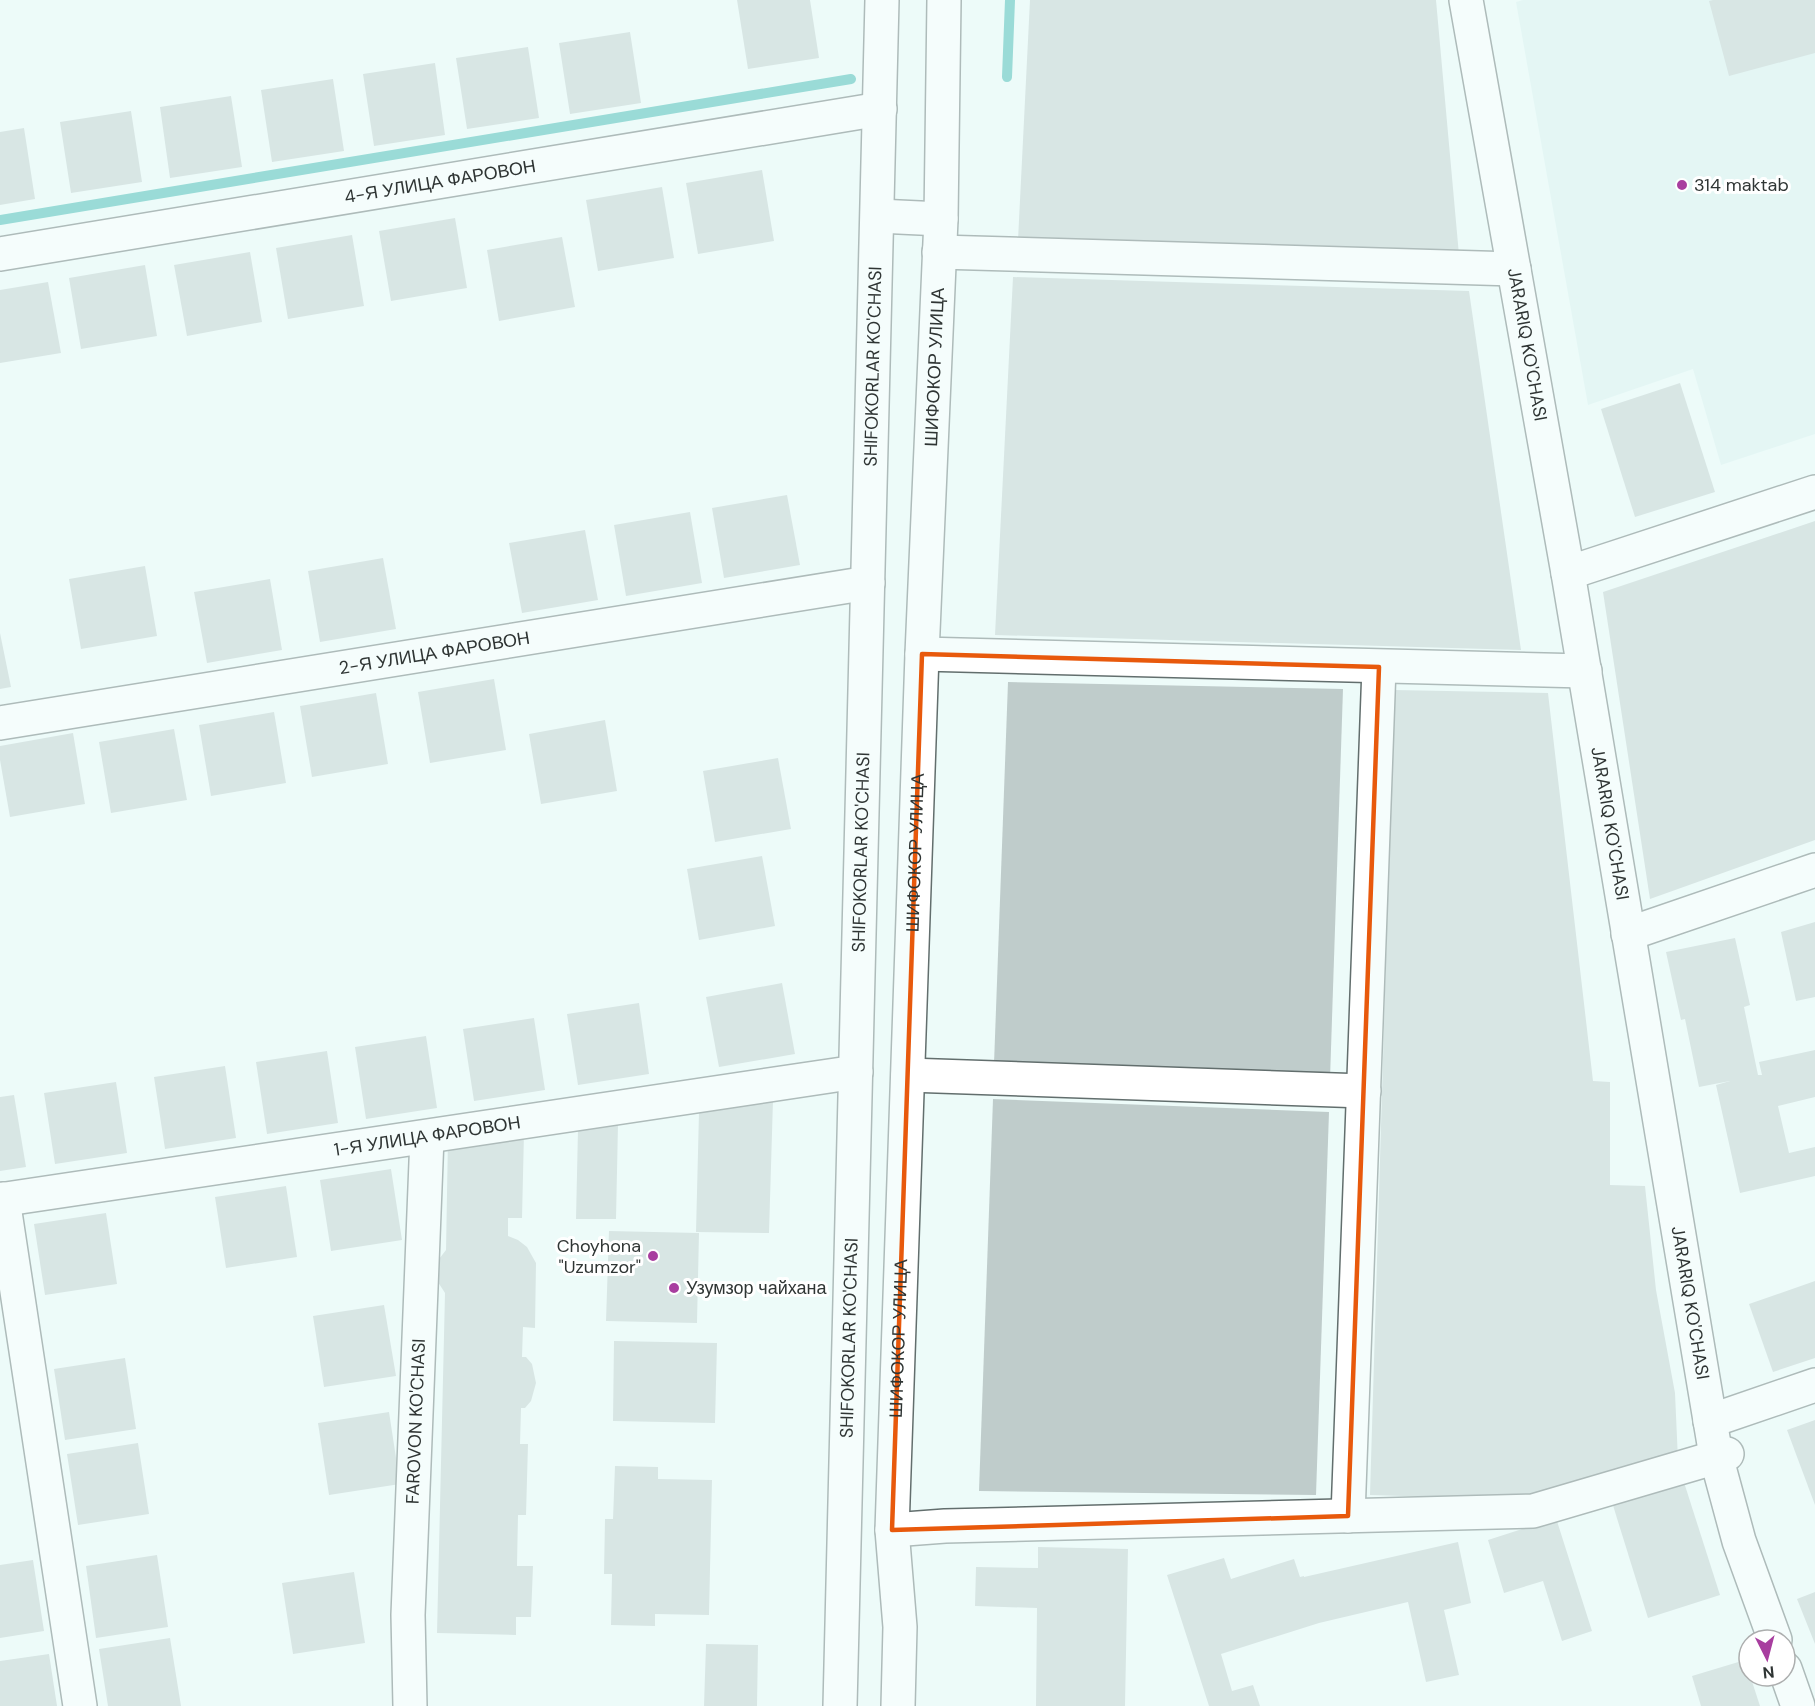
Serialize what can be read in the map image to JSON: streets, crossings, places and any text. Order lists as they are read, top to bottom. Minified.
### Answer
{"streets":{"street":["4-Я УЛИЦА ФАРОВОН","JARARIQ KO'CHASI","SHIFOKORLAR KO'CHASI","ШИФОКОР УЛИЦА","2-Я УЛИЦА ФАРОВОН","1-Я УЛИЦА ФАРОВОН","FAROVON KO'CHASI"]},"crossings":[["4-Я УЛИЦА ФАРОВОН","SHIFOKORLAR KO'CHASI"],["SHIFOKORLAR KO'CHASI","2-Я УЛИЦА ФАРОВОН"],["SHIFOKORLAR KO'CHASI","1-Я УЛИЦА ФАРОВОН"],["1-Я УЛИЦА ФАРОВОН","FAROVON KO'CHASI"]],"places":["314 maktab","Choyhona \"Uzumzor\"","Узумзор чайхана"],"north":"bottom"}
